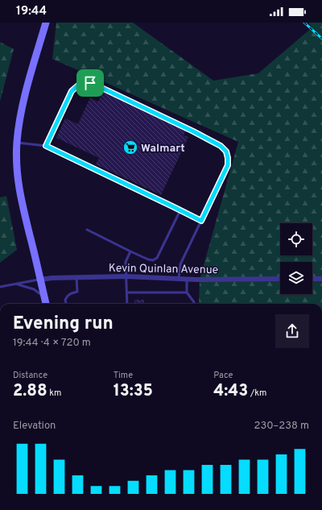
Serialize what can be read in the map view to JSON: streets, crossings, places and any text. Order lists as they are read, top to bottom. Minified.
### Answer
{"streets":{"street":["Kevin Quinlan Avenue"]},"places":{"supermarket":["Walmart"]},"page":{"status":"19:44","heading":["Evening run","19:44 · 4 × 720 m"],"stats":[["Distance","2.88 km"],["Time","13:35"],["Pace","4:43 /km"]],"chart":["Elevation","230–238 m"]}}
